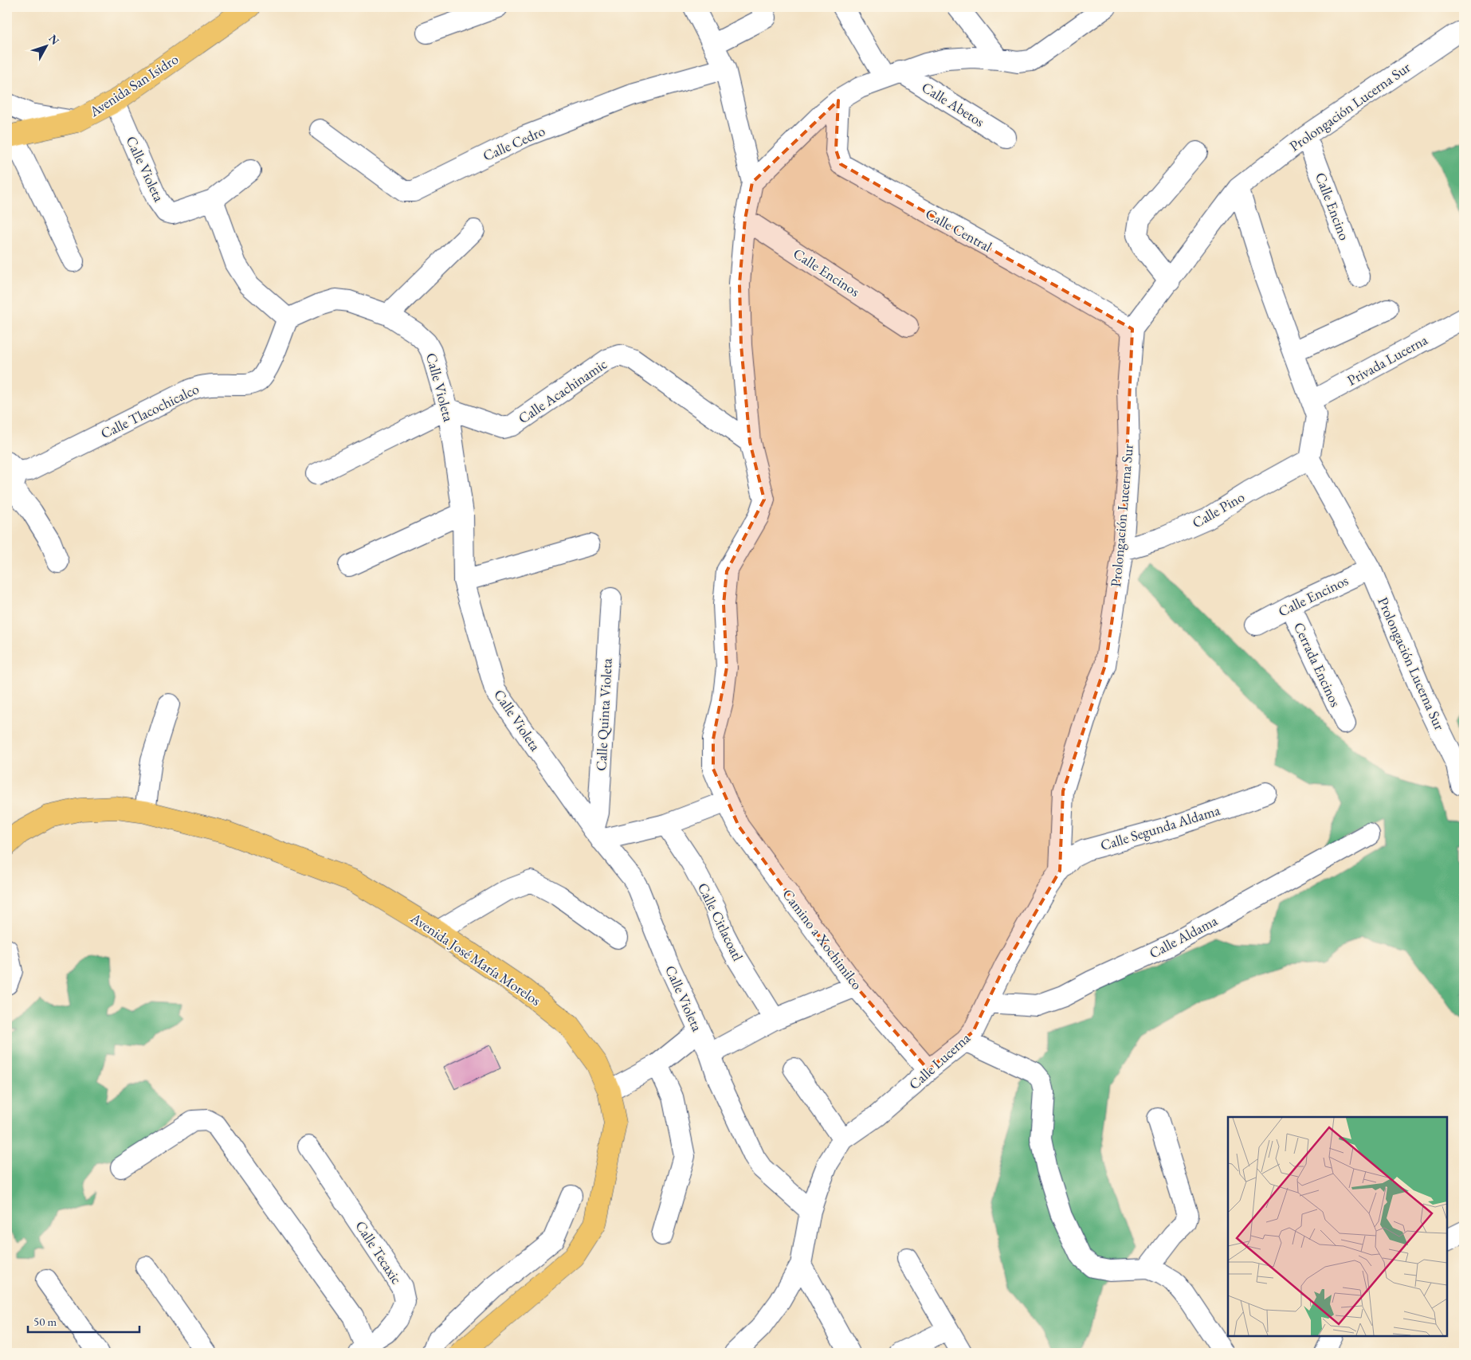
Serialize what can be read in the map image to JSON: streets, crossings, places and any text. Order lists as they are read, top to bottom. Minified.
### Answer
{"streets":{"main road":["Avenida San Isidro","Avenida José María Morelos"],"street":["Calle Abetos","Prolongación Lucerna Sur","Calle Cedro","Calle Violeta","Calle Encino","Calle Central","Calle Encinos","Privada Lucerna","Calle Acachinamic","Calle Tlacochicalco","Calle Pino","Cerrada Encinos","Calle Quinta Violeta","Calle Segunda Aldama","Calle Citlacoatl","Calle Aldama","Camino a Xochimilco","Calle Lucerna","Calle Tecaxic"]},"crossings":[["Avenida San Isidro","Calle Violeta"],["Prolongación Lucerna Sur","Calle Encino"],["Prolongación Lucerna Sur","Calle Central"],["Prolongación Lucerna Sur","Calle Encinos"],["Prolongación Lucerna Sur","Calle Pino"],["Prolongación Lucerna Sur","Calle Segunda Aldama"],["Prolongación Lucerna Sur","Calle Lucerna"],["Calle Violeta","Calle Acachinamic"],["Calle Violeta","Calle Tlacochicalco"],["Calle Violeta","Calle Quinta Violeta"],["Calle Violeta","Calle Lucerna"],["Calle Encinos","Cerrada Encinos"],["Calle Encinos","Camino a Xochimilco"],["Calle Acachinamic","Camino a Xochimilco"],["Calle Segunda Aldama","Calle Lucerna"],["Calle Aldama","Calle Lucerna"],["Camino a Xochimilco","Calle Lucerna"]],"scale_bar":"50 m","north":"top right"}
